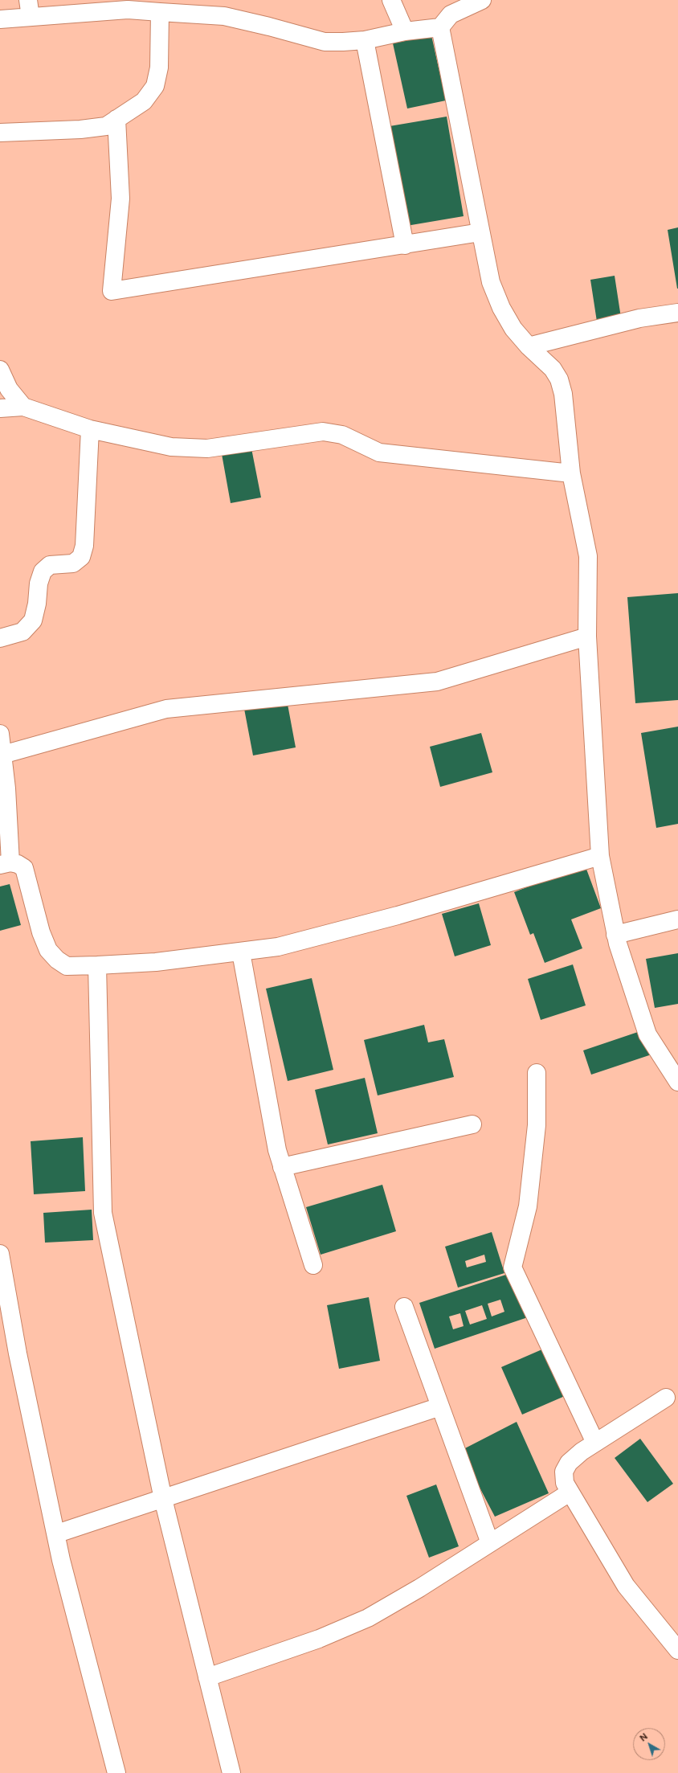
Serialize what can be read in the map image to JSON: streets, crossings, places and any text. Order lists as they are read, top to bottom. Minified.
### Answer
{"north":"top left"}
